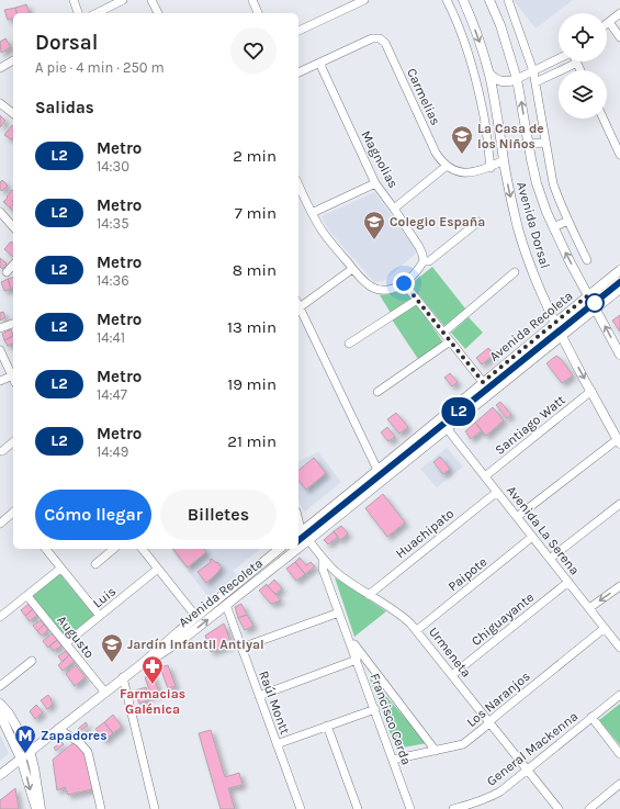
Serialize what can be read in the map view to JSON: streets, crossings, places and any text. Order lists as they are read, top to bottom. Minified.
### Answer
{"streets":{"main road":["Avenida Dorsal","Avenida Recoleta"],"street":["Carmelias","Magnolias","Santiago Watt","Avenida La Serena","Huachipato","Paipote","Luis","Chiguayante","Augusto","Urmeneta","Los Naranjos","Raúl Montt","Francisco Cerda","General Mackenna"]},"crossings":[["Carmelias","Magnolias"],["Avenida Dorsal","Avenida Recoleta"],["Avenida Dorsal","Santiago Watt"],["Avenida Recoleta","Avenida La Serena"],["Avenida Recoleta","Augusto"],["Avenida Recoleta","Urmeneta"],["Avenida Recoleta","Raúl Montt"],["Santiago Watt","Avenida La Serena"],["Avenida La Serena","Huachipato"],["Avenida La Serena","Paipote"],["Avenida La Serena","Chiguayante"],["Avenida La Serena","Los Naranjos"],["Huachipato","Urmeneta"],["Paipote","Urmeneta"],["Luis","Augusto"],["Chiguayante","Urmeneta"],["Urmeneta","Los Naranjos"],["Urmeneta","Francisco Cerda"],["Urmeneta","General Mackenna"],["Los Naranjos","Francisco Cerda"]],"places":{"school or university":["La Casa de los Niños","Colegio España","Jardín Infantil Antiyal"],"pharmacy":["Farmacias Galénica"],"metro station":["Zapadores"]},"lines":["metro line L2"],"page":{"on_map":"L2","heading":[["Dorsal","A pie · 4 min · 250 m"],"Salidas"],"list":[{"mark":"L2","name":"Metro","note":"14:30","value":"2 min"},{"mark":"L2","name":"Metro","note":"14:35","value":"7 min"},{"mark":"L2","name":"Metro","note":"14:36","value":"8 min"},{"mark":"L2","name":"Metro","note":"14:41","value":"13 min"},{"mark":"L2","name":"Metro","note":"14:47","value":"19 min"},{"mark":"L2","name":"Metro","note":"14:49","value":"21 min"}],"buttons":["Cómo llegar","Billetes"]}}
